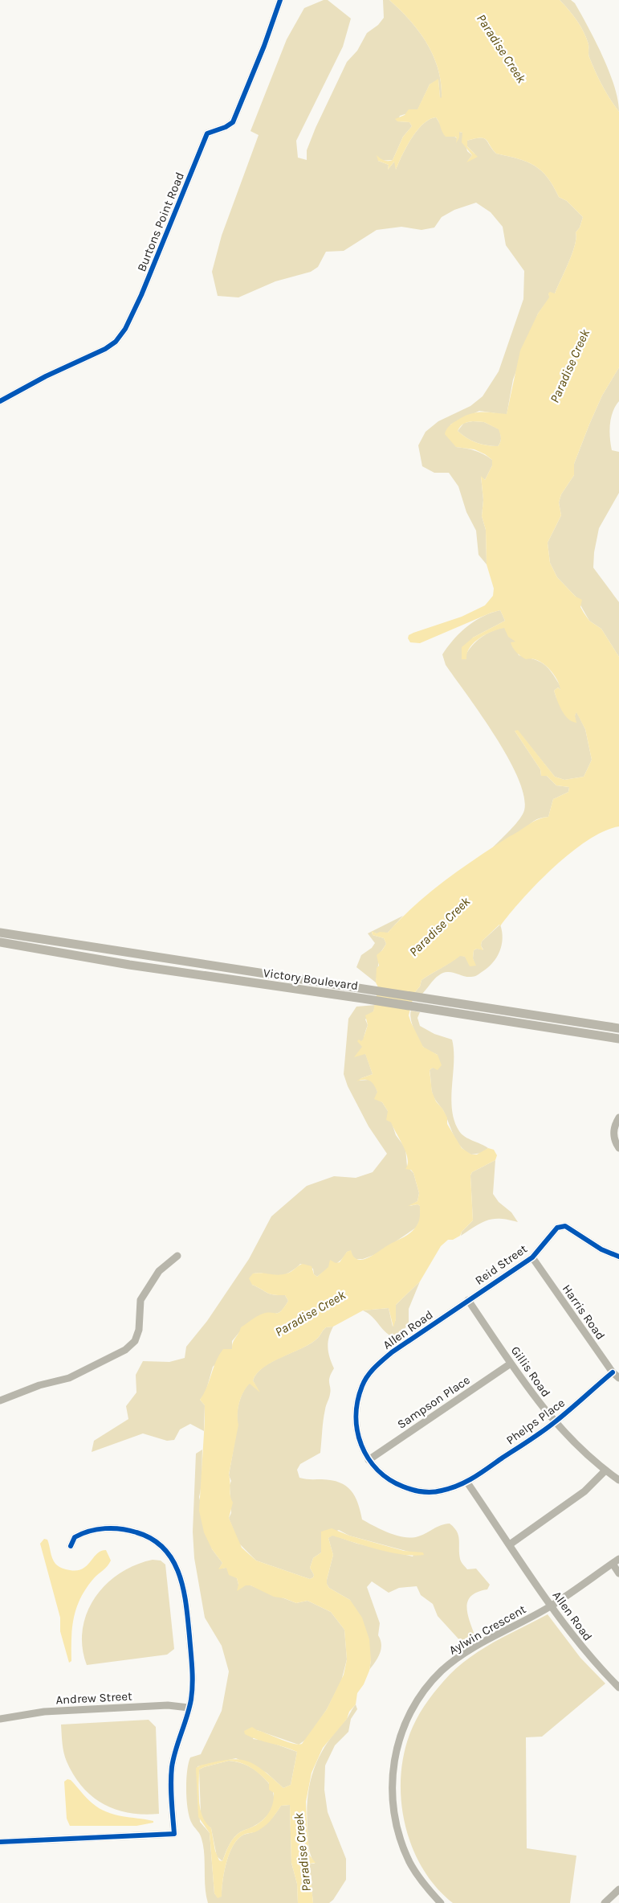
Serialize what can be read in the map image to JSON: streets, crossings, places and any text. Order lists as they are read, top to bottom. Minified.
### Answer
{"streets":{"main road":["Victory Boulevard"],"street":["Burtons Point Road","Reid Street","Harris Road","Allen Road","Gillis Road","Sampson Place","Phelps Place","Aylwin Crescent","Andrew Street"]},"crossings":[["Reid Street","Harris Road"],["Reid Street","Allen Road"],["Reid Street","Gillis Road"],["Harris Road","Phelps Place"],["Allen Road","Gillis Road"],["Allen Road","Sampson Place"],["Allen Road","Phelps Place"],["Allen Road","Aylwin Crescent"],["Gillis Road","Sampson Place"],["Gillis Road","Phelps Place"]],"water":["Paradise Creek"]}
